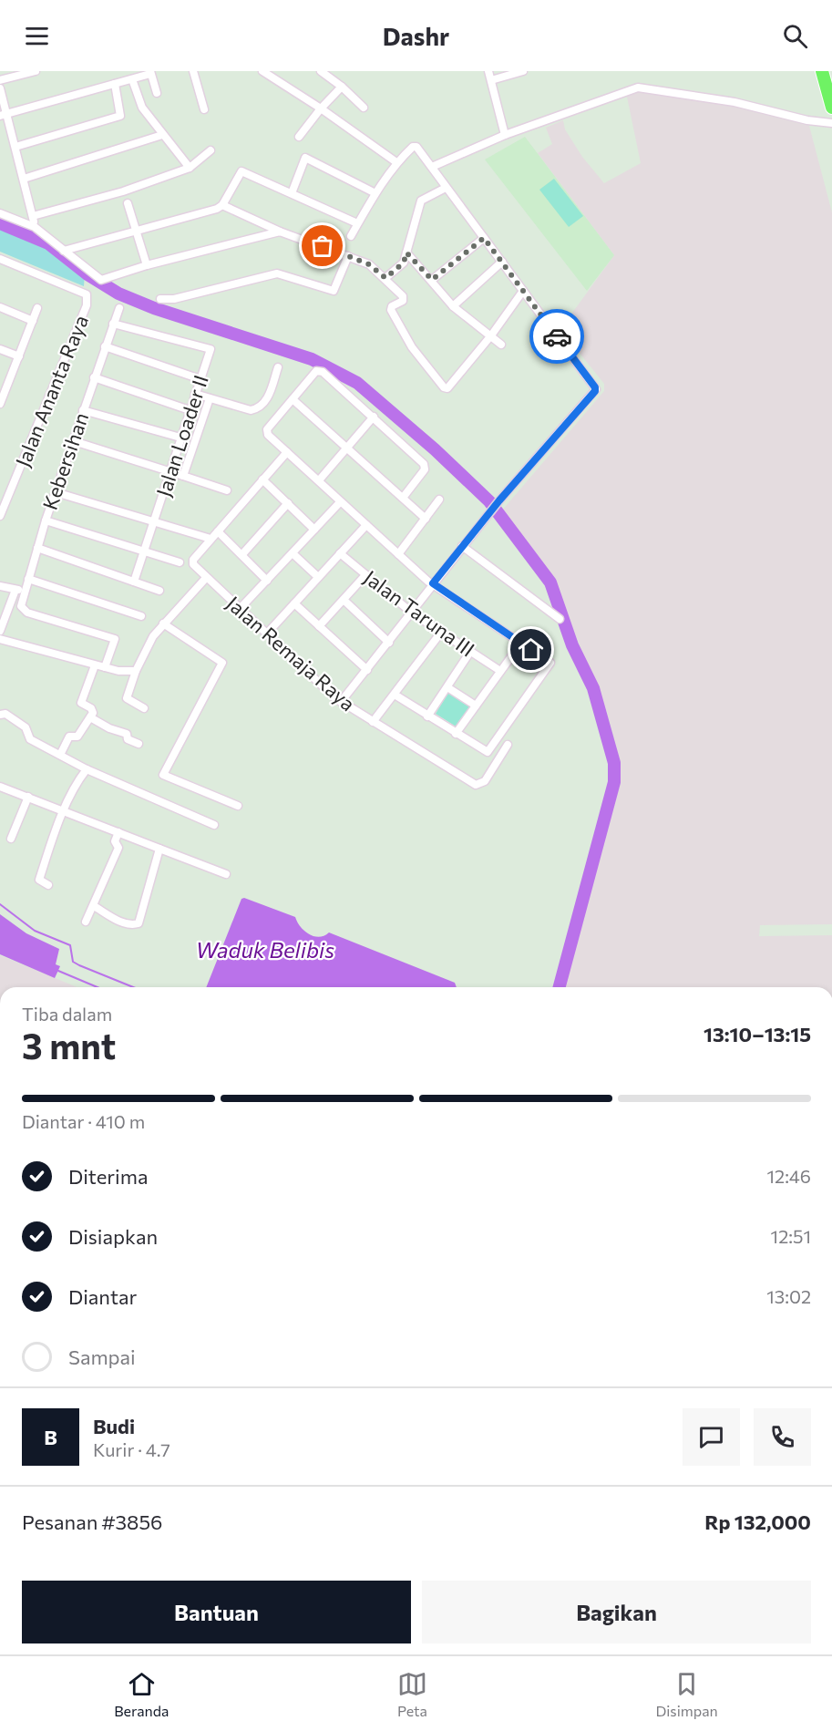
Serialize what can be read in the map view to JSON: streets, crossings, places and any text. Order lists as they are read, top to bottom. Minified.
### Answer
{"streets":{"street":["Jalan Ananta Raya","Jalan Loader II","Kebersihan","Jalan Taruna III","Jalan Remaja Raya"]},"crossings":[["Jalan Loader II","Kebersihan"]],"water":["Waduk Belibis"],"page":{"header":"Dashr","heading":["3 mnt","Tiba dalam","13:10–13:15"],"panel":["Budi","Kurir · 4.7","Pesanan #3856","Rp 132,000"],"bar":"Diantar · 410 m","list":[["Diterima","12:46"],["Disiapkan","12:51"],["Diantar","13:02"],"Sampai"],"round":"B","buttons":["Bantuan","Bagikan"],"tabs":["Beranda","Peta","Disimpan"]}}
